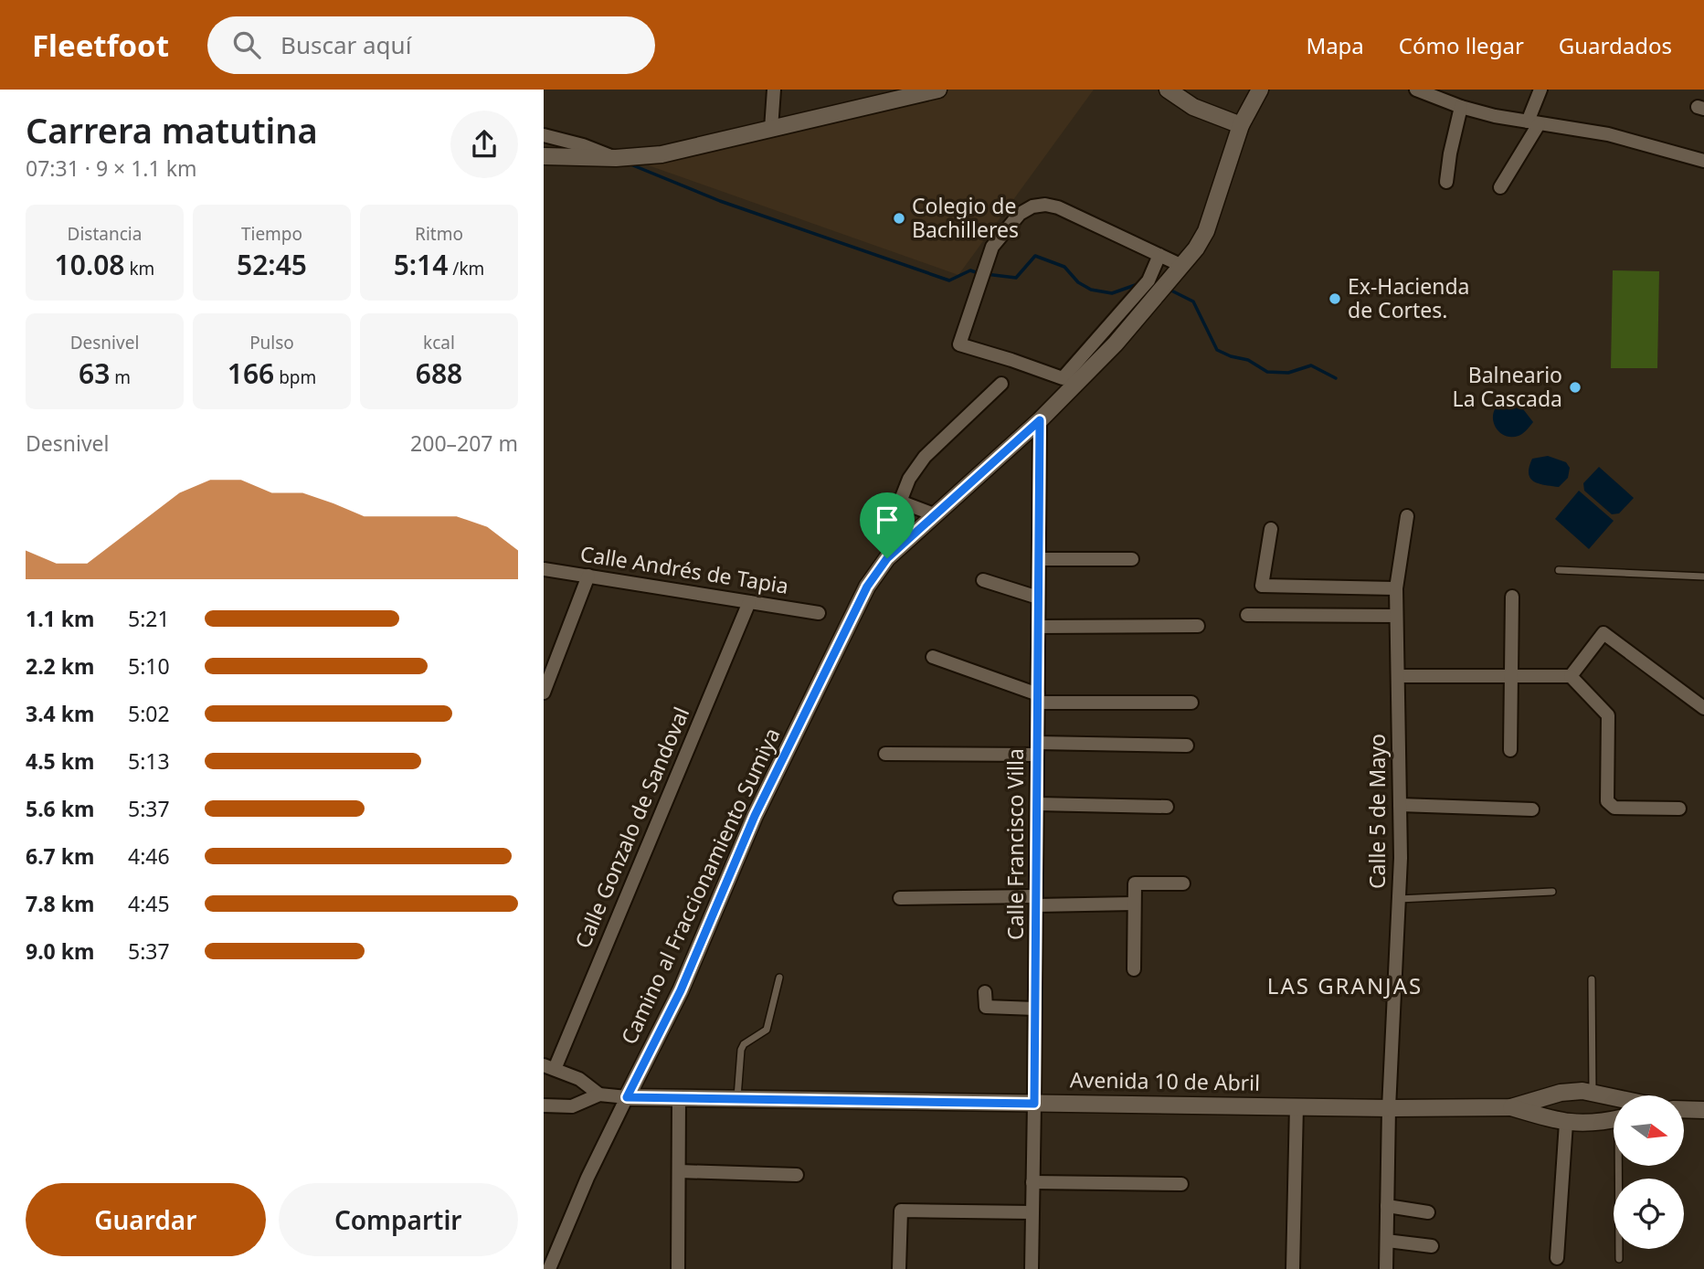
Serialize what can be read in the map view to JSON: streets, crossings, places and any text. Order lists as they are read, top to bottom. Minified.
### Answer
{"streets":{"street":["Calle Andrés de Tapia","Calle 5 de Mayo","Calle Gonzalo de Sandoval","Calle Francisco Villa","Camino al Fraccionamiento Sumiya","Avenida 10 de Abril"]},"crossings":[["Calle Andrés de Tapia","Calle Gonzalo de Sandoval"],["Calle 5 de Mayo","Avenida 10 de Abril"],["Calle Francisco Villa","Camino al Fraccionamiento Sumiya"],["Calle Francisco Villa","Avenida 10 de Abril"],["Camino al Fraccionamiento Sumiya","Avenida 10 de Abril"]],"districts":["LAS GRANJAS"],"places":["Colegio de Bachilleres","Ex-Hacienda de Cortes.","Balneario La Cascada"],"north":"right","page":{"header":"Fleetfoot","search":"Buscar aquí","nav":["Mapa","Cómo llegar","Guardados"],"heading":["Carrera matutina","07:31 · 9 × 1.1 km"],"stats":[["Distancia","10.08 km"],["Tiempo","52:45"],["Ritmo","5:14 /km"],["Desnivel","63 m"],["Pulso","166 bpm"],["kcal","688"]],"chart":["Desnivel","200–207 m"],"list":[{"name":"1.1 km","note":"5:21"},{"name":"2.2 km","note":"5:10"},{"name":"3.4 km","note":"5:02"},{"name":"4.5 km","note":"5:13"},{"name":"5.6 km","note":"5:37"},{"name":"6.7 km","note":"4:46"},{"name":"7.8 km","note":"4:45"},{"name":"9.0 km","note":"5:37"}],"buttons":["Guardar","Compartir"]}}
